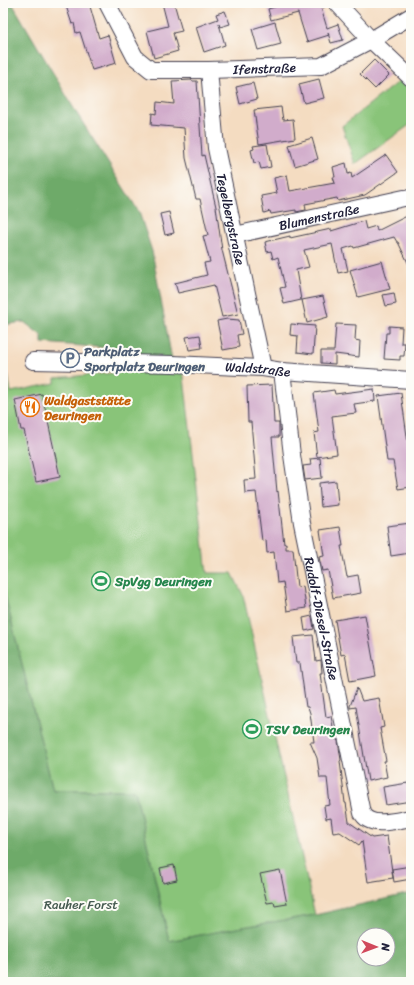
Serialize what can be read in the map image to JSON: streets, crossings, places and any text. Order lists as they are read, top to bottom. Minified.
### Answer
{"streets":{"street":["Ifenstraße","Blumenstraße","Tegelbergstraße","Waldstraße","Rudolf-Diesel-Straße"]},"crossings":[["Ifenstraße","Tegelbergstraße"],["Blumenstraße","Tegelbergstraße"],["Tegelbergstraße","Waldstraße"],["Waldstraße","Rudolf-Diesel-Straße"]],"parks":["Rauher Forst"],"places":{"parking":["Parkplatz Sportplatz Deuringen"],"restaurant":["Waldgaststätte Deuringen"],"sports":["SpVgg Deuringen","TSV Deuringen"]},"north":"right"}
